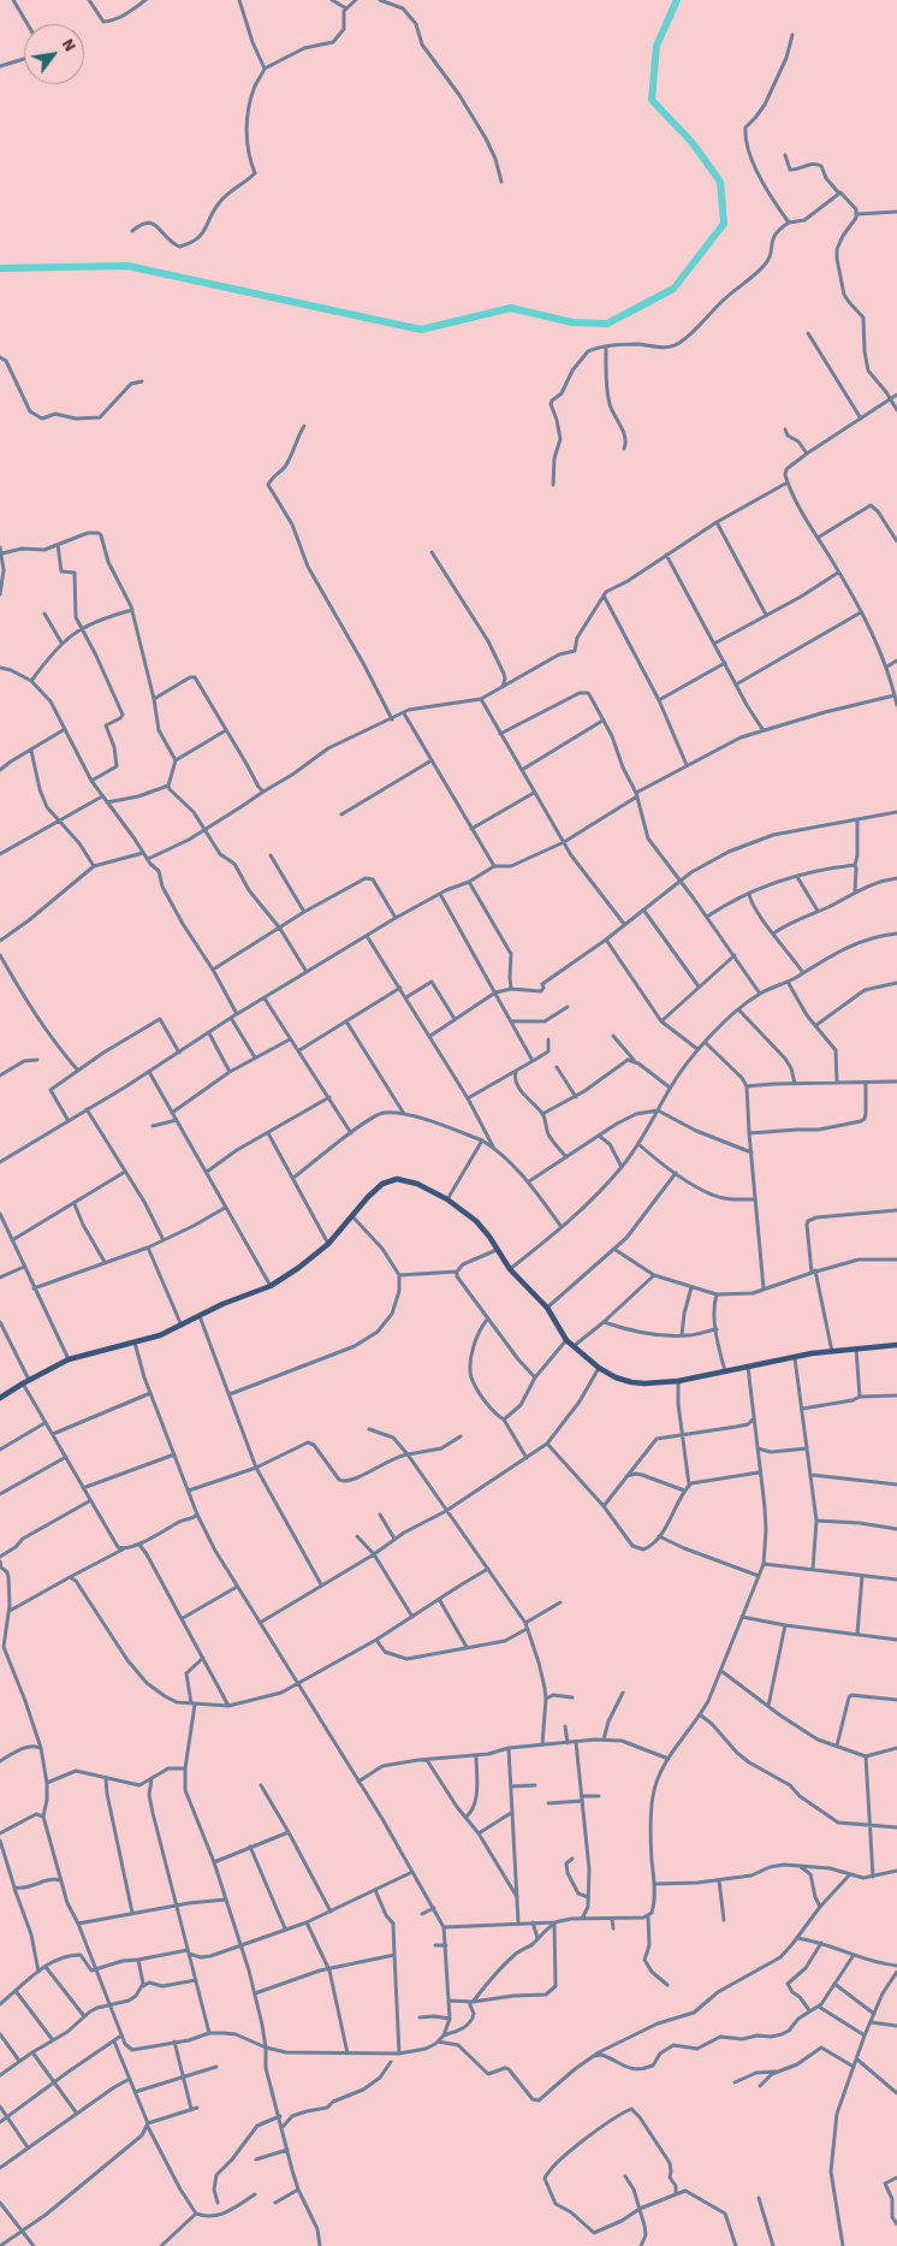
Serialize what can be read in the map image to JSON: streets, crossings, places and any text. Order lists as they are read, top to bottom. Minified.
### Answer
{"north":"top right"}
